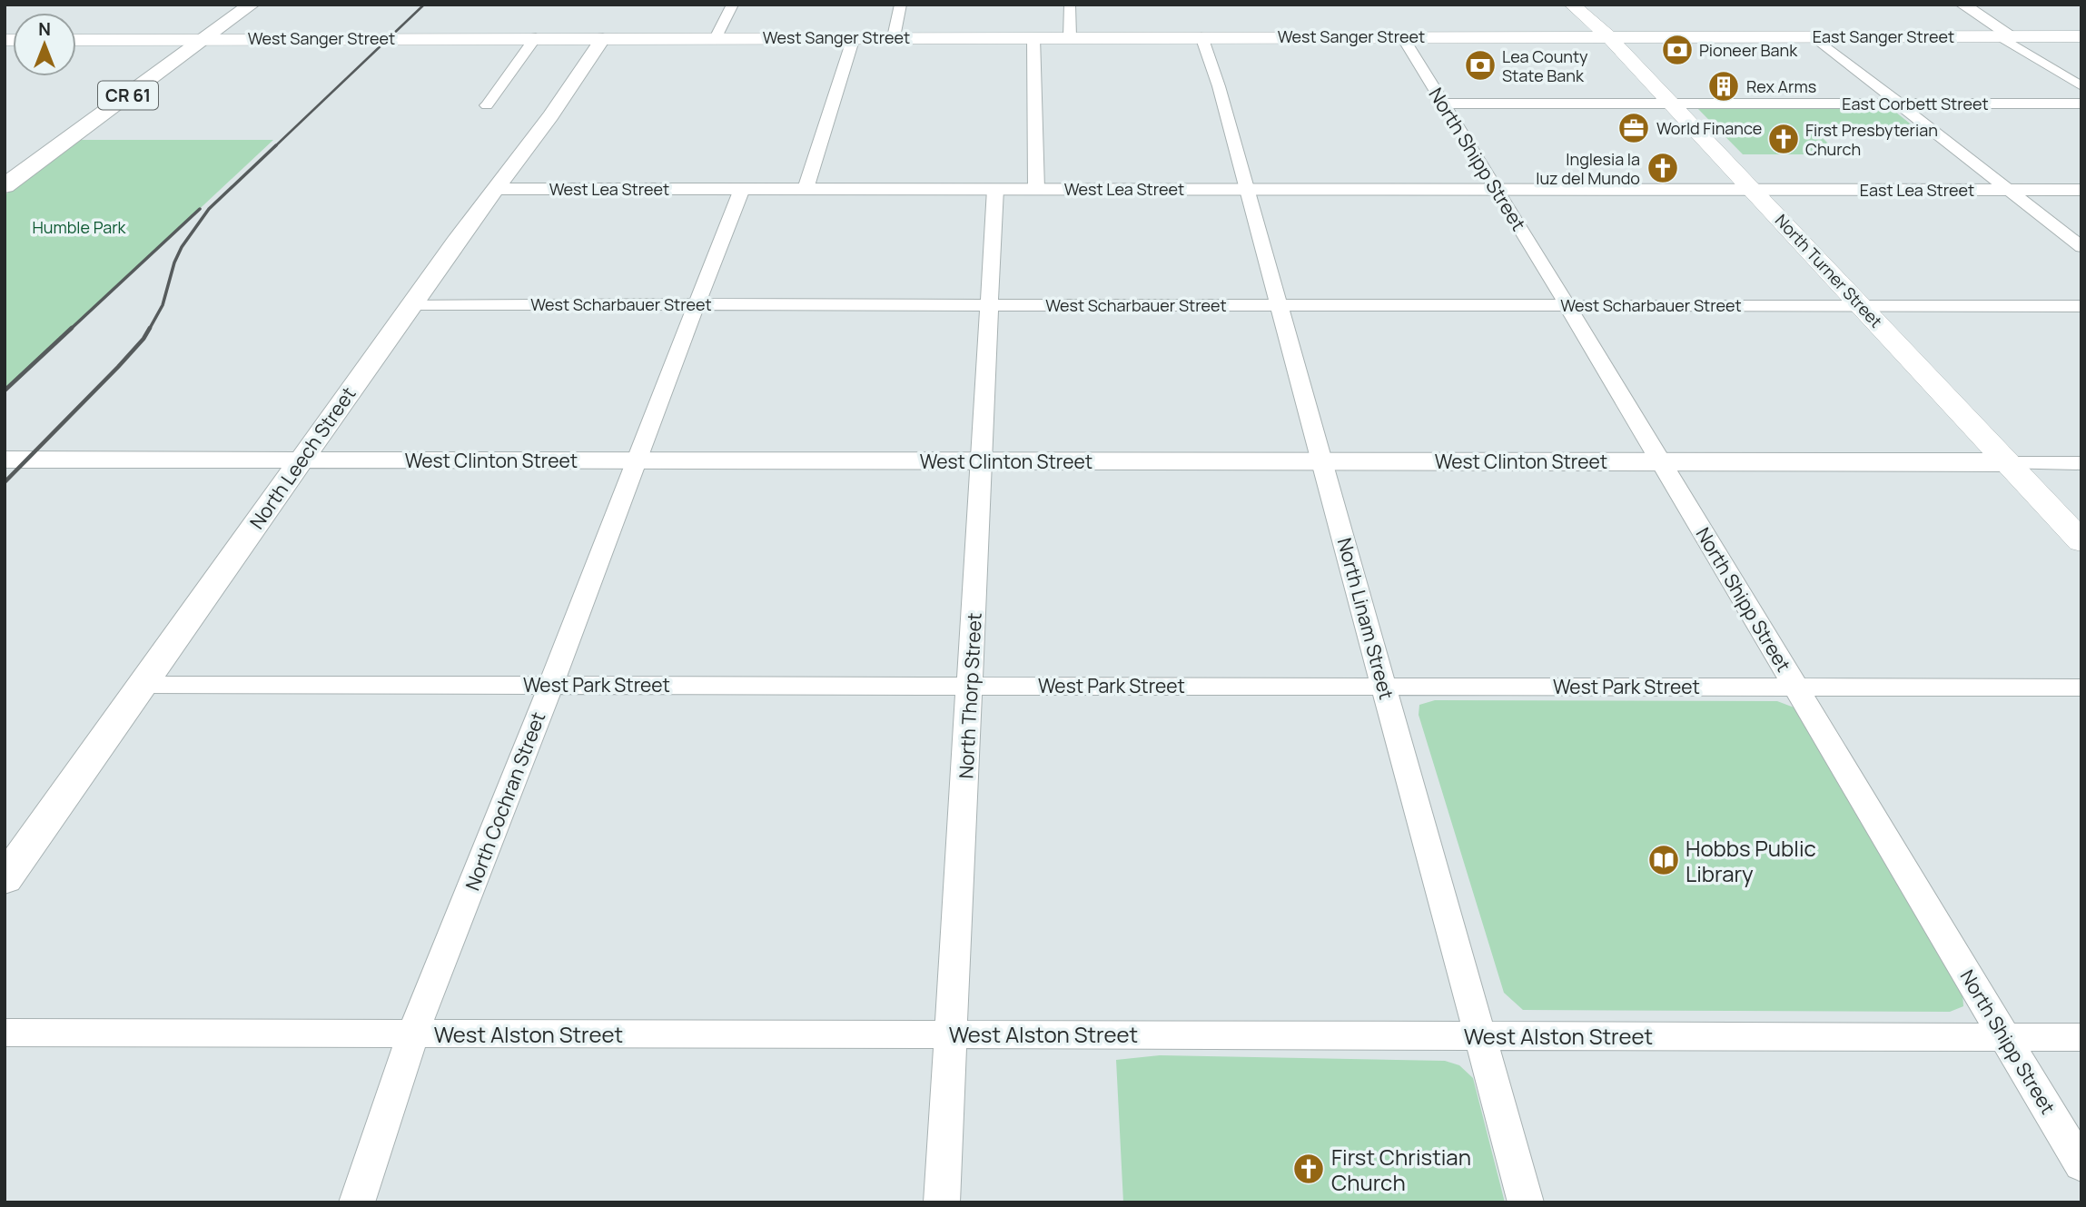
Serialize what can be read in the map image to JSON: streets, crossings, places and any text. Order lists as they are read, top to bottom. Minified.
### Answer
{"streets":{"main road":["West Sanger Street","East Sanger Street","CR 61","North Turner Street"],"street":["East Corbett Street","North Shipp Street","West Lea Street","East Lea Street","West Scharbauer Street","North Leech Street","West Clinton Street","North Linam Street","West Park Street","North Thorp Street","North Cochran Street","West Alston Street"]},"crossings":[["West Sanger Street","East Sanger Street"],["West Sanger Street","CR 61"],["West Sanger Street","North Shipp Street"],["West Sanger Street","North Turner Street"],["West Sanger Street","North Leech Street"],["West Sanger Street","North Linam Street"],["East Sanger Street","North Turner Street"],["East Corbett Street","North Shipp Street"],["East Corbett Street","North Turner Street"],["North Shipp Street","West Lea Street"],["North Shipp Street","West Scharbauer Street"],["North Shipp Street","West Clinton Street"],["North Shipp Street","West Park Street"],["North Shipp Street","West Alston Street"],["West Lea Street","East Lea Street"],["West Lea Street","North Turner Street"],["West Lea Street","North Leech Street"],["West Lea Street","North Linam Street"],["West Lea Street","North Thorp Street"],["West Lea Street","North Cochran Street"],["East Lea Street","North Turner Street"],["North Turner Street","West Scharbauer Street"],["North Turner Street","West Clinton Street"],["West Scharbauer Street","North Leech Street"],["West Scharbauer Street","North Linam Street"],["West Scharbauer Street","North Thorp Street"],["West Scharbauer Street","North Cochran Street"],["North Leech Street","West Clinton Street"],["North Leech Street","West Park Street"],["West Clinton Street","North Linam Street"],["West Clinton Street","North Thorp Street"],["West Clinton Street","North Cochran Street"],["North Linam Street","West Park Street"],["North Linam Street","West Alston Street"],["West Park Street","North Thorp Street"],["West Park Street","North Cochran Street"],["North Thorp Street","West Alston Street"],["North Cochran Street","West Alston Street"]],"parks":["Humble Park"],"places":{"bank":["Pioneer Bank","Lea County State Bank"],"building":["Rex Arms"],"office":["World Finance"],"church":["First Presbyterian Church","Inglesia la luz del Mundo","First Christian Church"],"library":["Hobbs Public Library"]},"north":"top"}
